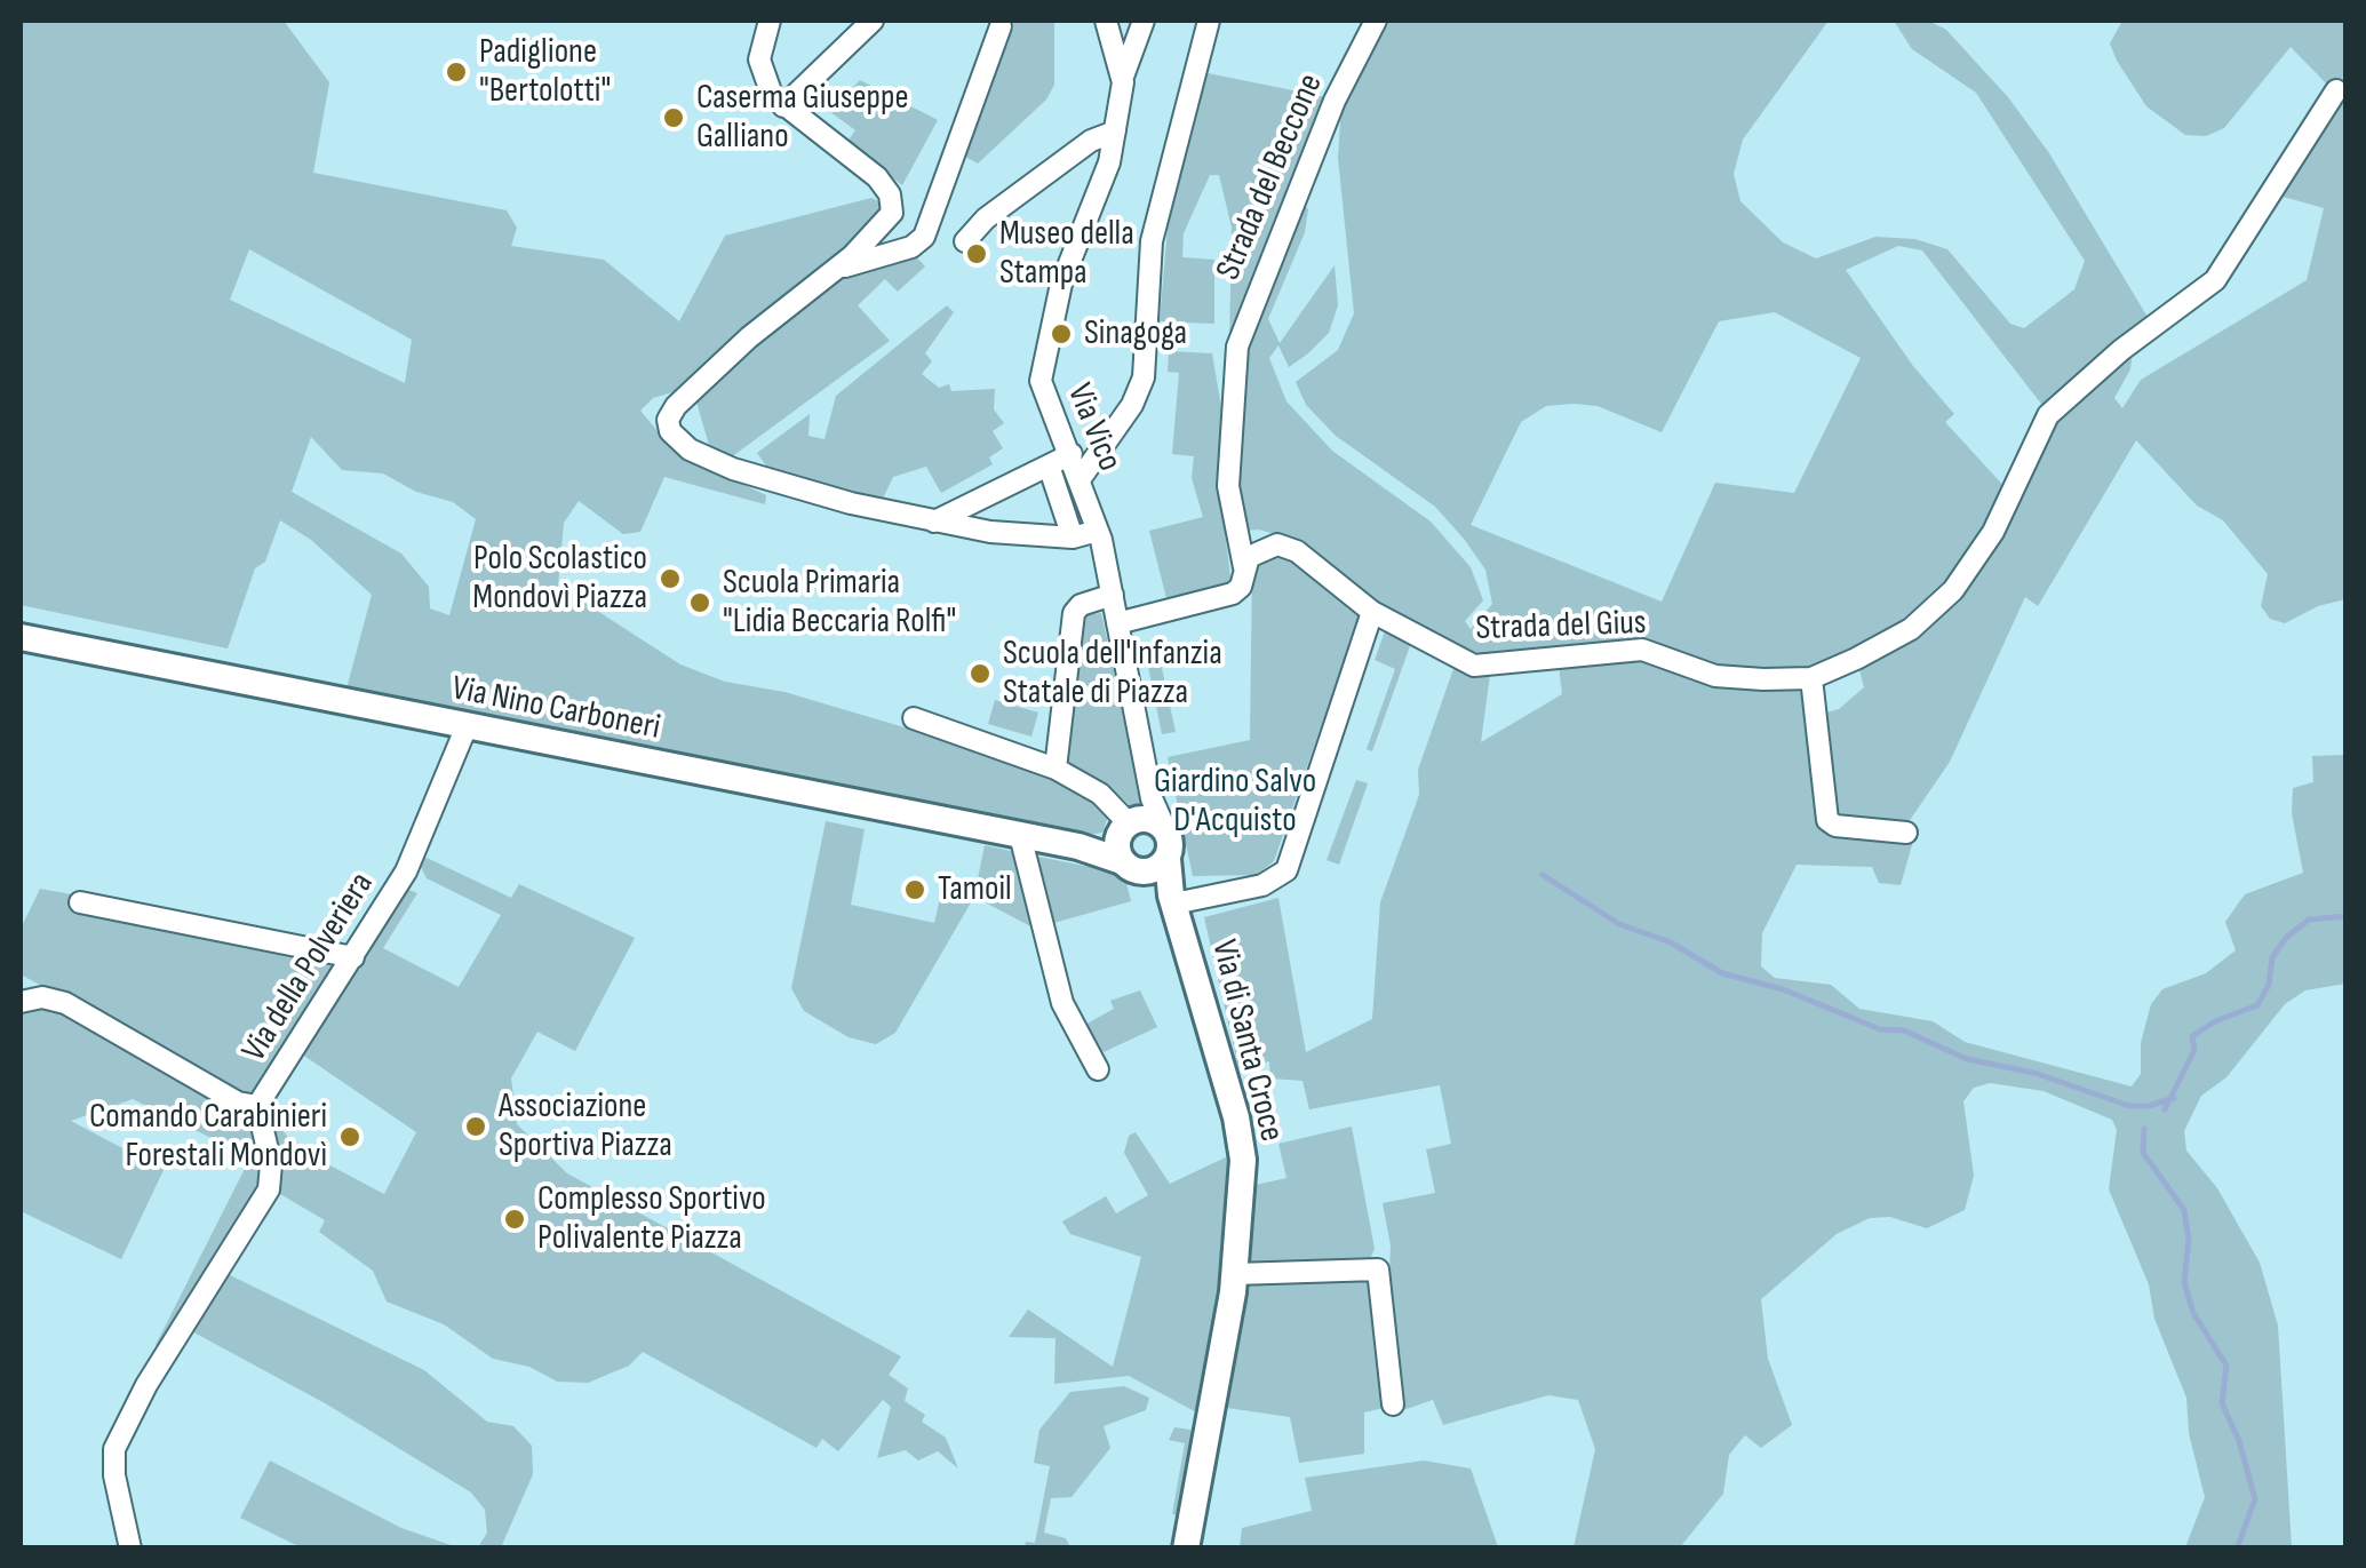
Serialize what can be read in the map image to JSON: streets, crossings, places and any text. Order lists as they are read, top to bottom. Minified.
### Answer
{"streets":{"main road":["Via Nino Carboneri","Via di Santa Croce"],"street":["Strada del Beccone","Via Vico","Strada del Gius","Via della Polveriera"]},"crossings":[["Strada del Beccone","Strada del Gius"],["Via Vico","Strada del Gius"],["Via Vico","Via Nino Carboneri"],["Via Vico","Via di Santa Croce"],["Via Nino Carboneri","Via della Polveriera"],["Via Nino Carboneri","Via di Santa Croce"]],"parks":["Giardino Salvo D'Acquisto"],"places":["Padiglione \"Bertolotti\"","Caserma Giuseppe Galliano","Museo della Stampa","Sinagoga","Polo Scolastico Mondovì Piazza","Scuola Primaria \"Lidia Beccaria Rolfi\"","Scuola dell'Infanzia Statale di Piazza","Tamoil","Associazione Sportiva Piazza","Comando Carabinieri Forestali Mondovì","Complesso Sportivo Polivalente Piazza"]}
